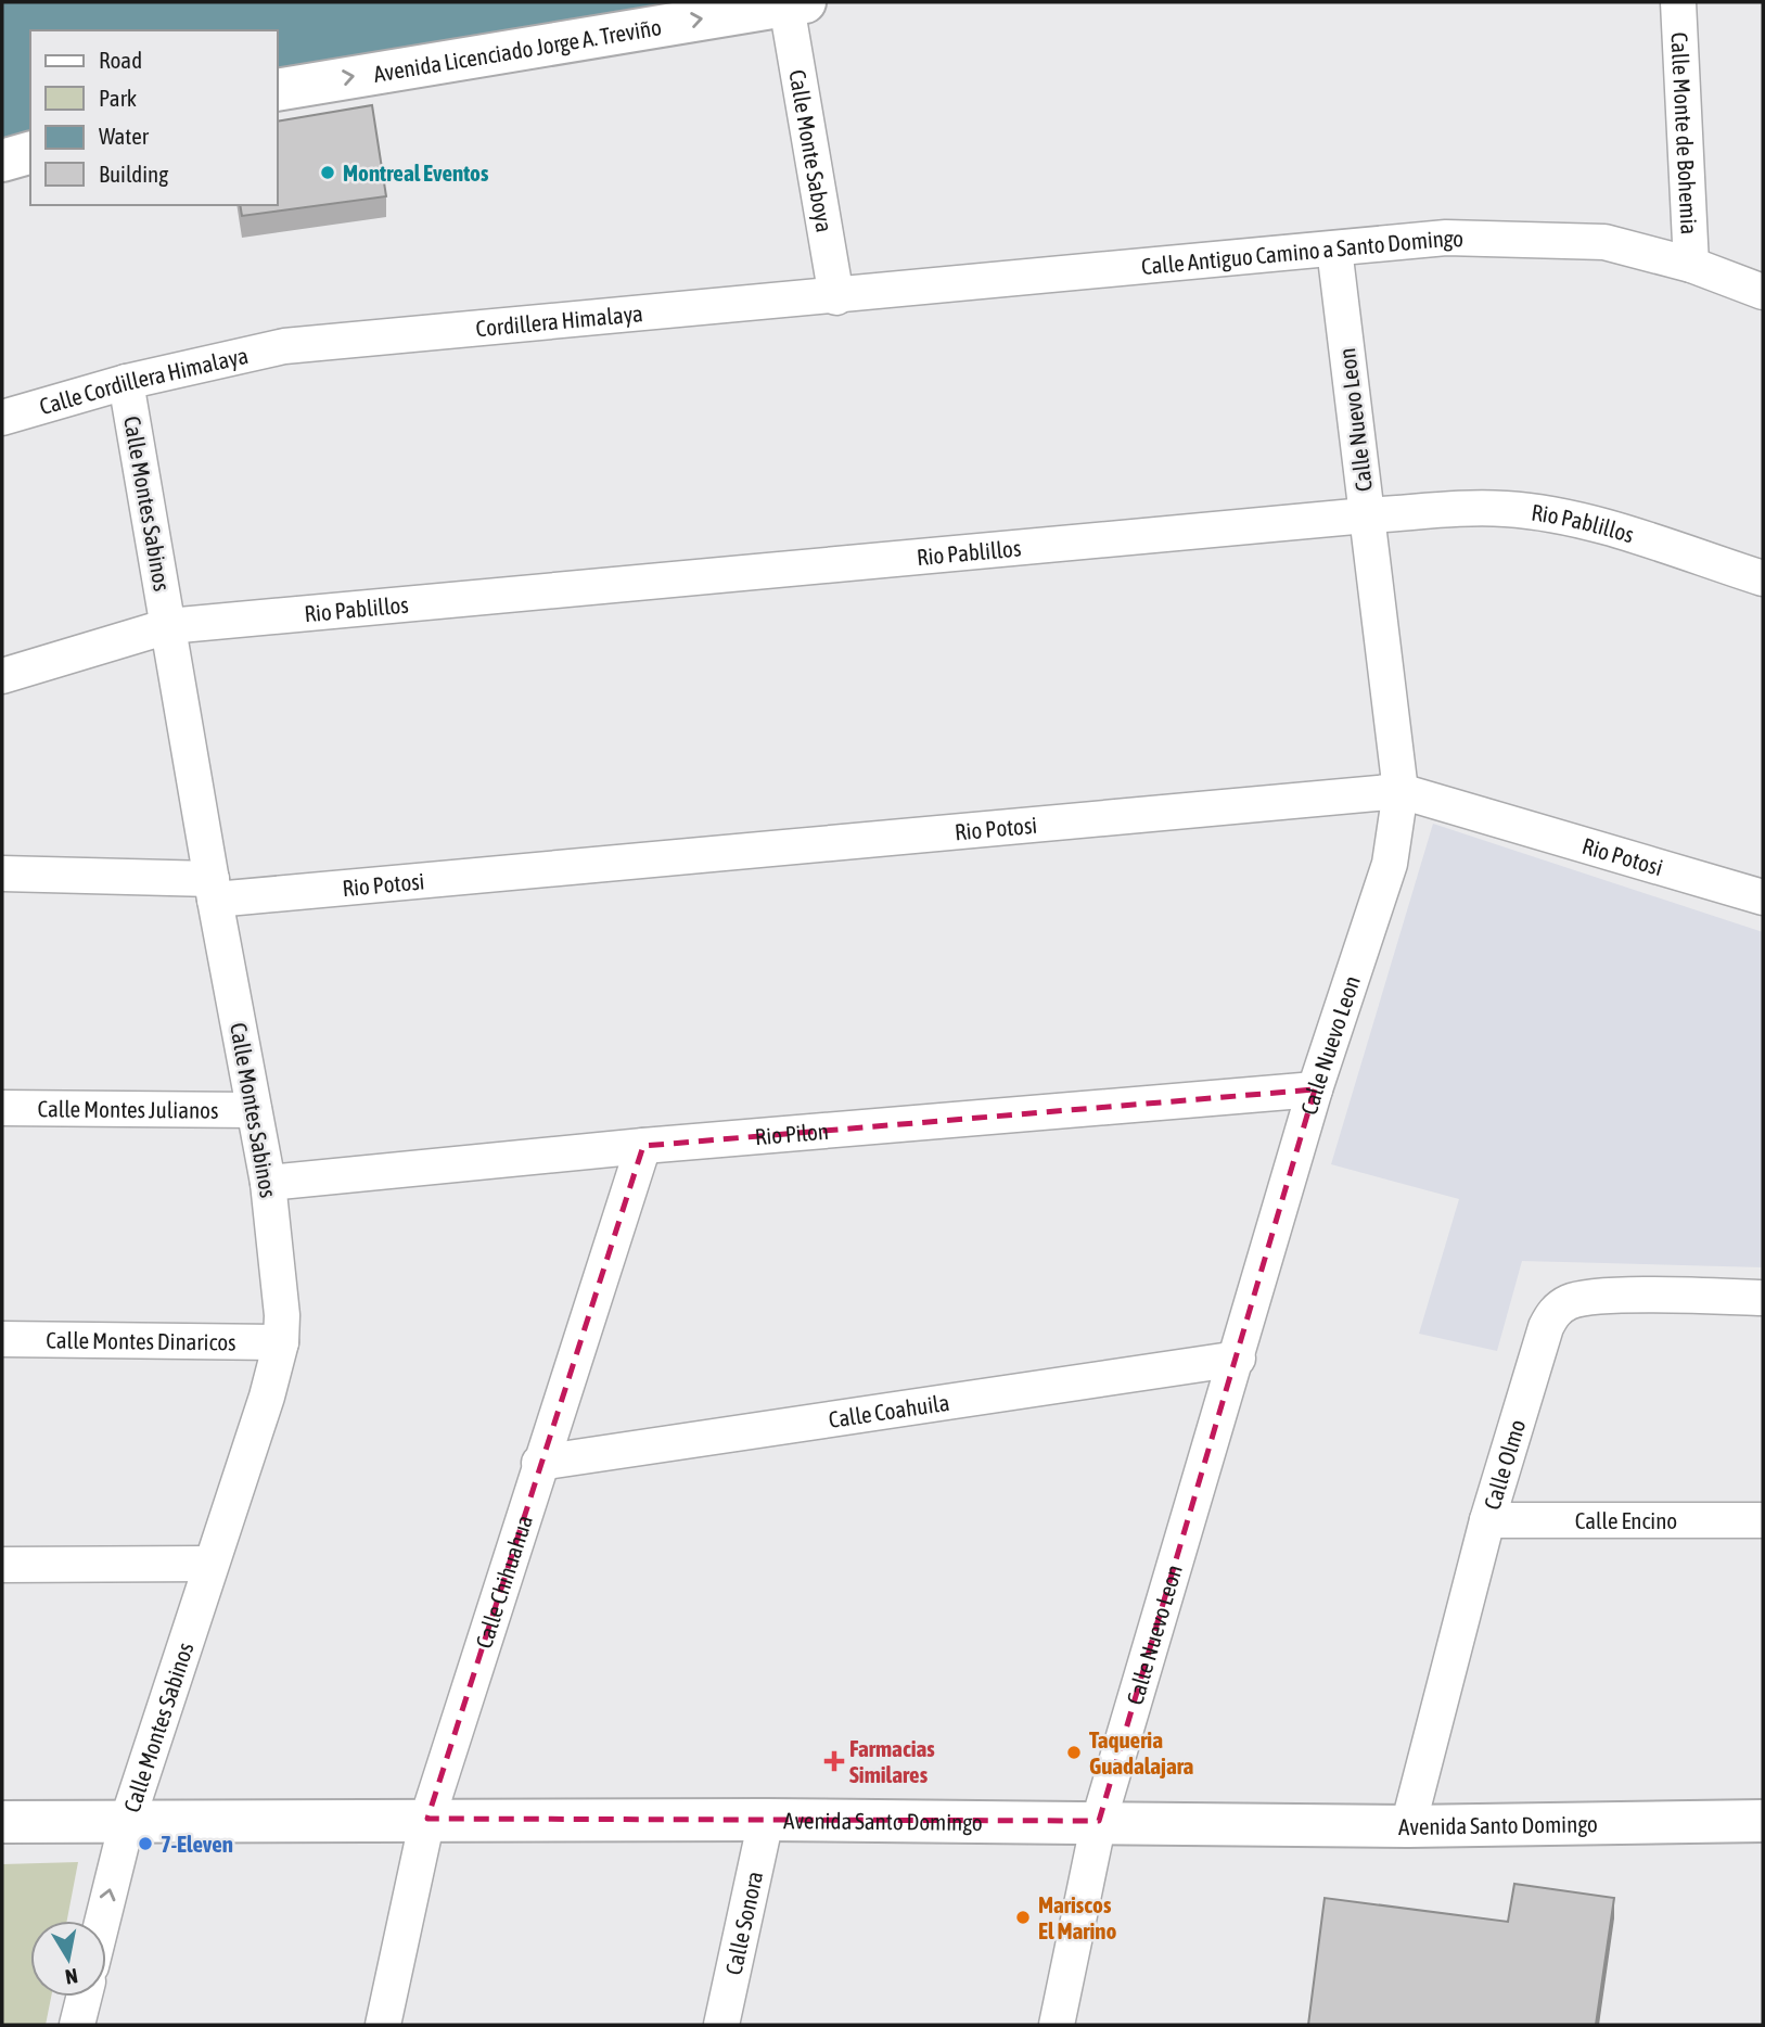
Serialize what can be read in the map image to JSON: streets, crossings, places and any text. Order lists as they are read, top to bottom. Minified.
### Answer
{"streets":{"main road":["Avenida Licenciado Jorge A. Treviño","Avenida Santo Domingo"],"street":["Calle Monte de Bohemia","Calle Monte Saboya","Calle Antiguo Camino a Santo Domingo","Cordillera Himalaya","Calle Cordillera Himalaya","Calle Nuevo Leon","Calle Montes Sabinos","Rio Pablillos","Rio Potosi","Calle Montes Julianos","Rio Pilon","Calle Montes Dinaricos","Calle Coahuila","Calle Olmo","Calle Encino","Calle Chihuahua","Calle Sonora"]},"crossings":[["Avenida Licenciado Jorge A. Treviño","Calle Monte Saboya"],["Calle Monte de Bohemia","Calle Antiguo Camino a Santo Domingo"],["Calle Monte Saboya","Calle Antiguo Camino a Santo Domingo"],["Calle Monte Saboya","Cordillera Himalaya"],["Calle Antiguo Camino a Santo Domingo","Cordillera Himalaya"],["Calle Antiguo Camino a Santo Domingo","Calle Nuevo Leon"],["Cordillera Himalaya","Calle Cordillera Himalaya"],["Calle Cordillera Himalaya","Calle Montes Sabinos"],["Calle Nuevo Leon","Rio Pablillos"],["Calle Nuevo Leon","Rio Potosi"],["Calle Nuevo Leon","Rio Pilon"],["Calle Nuevo Leon","Calle Coahuila"],["Calle Nuevo Leon","Avenida Santo Domingo"],["Calle Montes Sabinos","Rio Pablillos"],["Calle Montes Sabinos","Rio Potosi"],["Calle Montes Sabinos","Calle Montes Julianos"],["Calle Montes Sabinos","Rio Pilon"],["Calle Montes Sabinos","Calle Montes Dinaricos"],["Calle Montes Sabinos","Avenida Santo Domingo"],["Rio Pilon","Calle Chihuahua"],["Calle Coahuila","Calle Chihuahua"],["Calle Olmo","Calle Encino"],["Calle Olmo","Avenida Santo Domingo"],["Calle Chihuahua","Avenida Santo Domingo"],["Avenida Santo Domingo","Calle Sonora"]],"one_way":["Avenida Licenciado Jorge A. Treviño"],"places":{"other":["Montreal Eventos","Taqueria Guadalajara","7-Eleven","Mariscos El Marino"],"health":["Farmacias Similares"]},"legend":["Road","Park","Water","Building"],"north":"bottom"}
